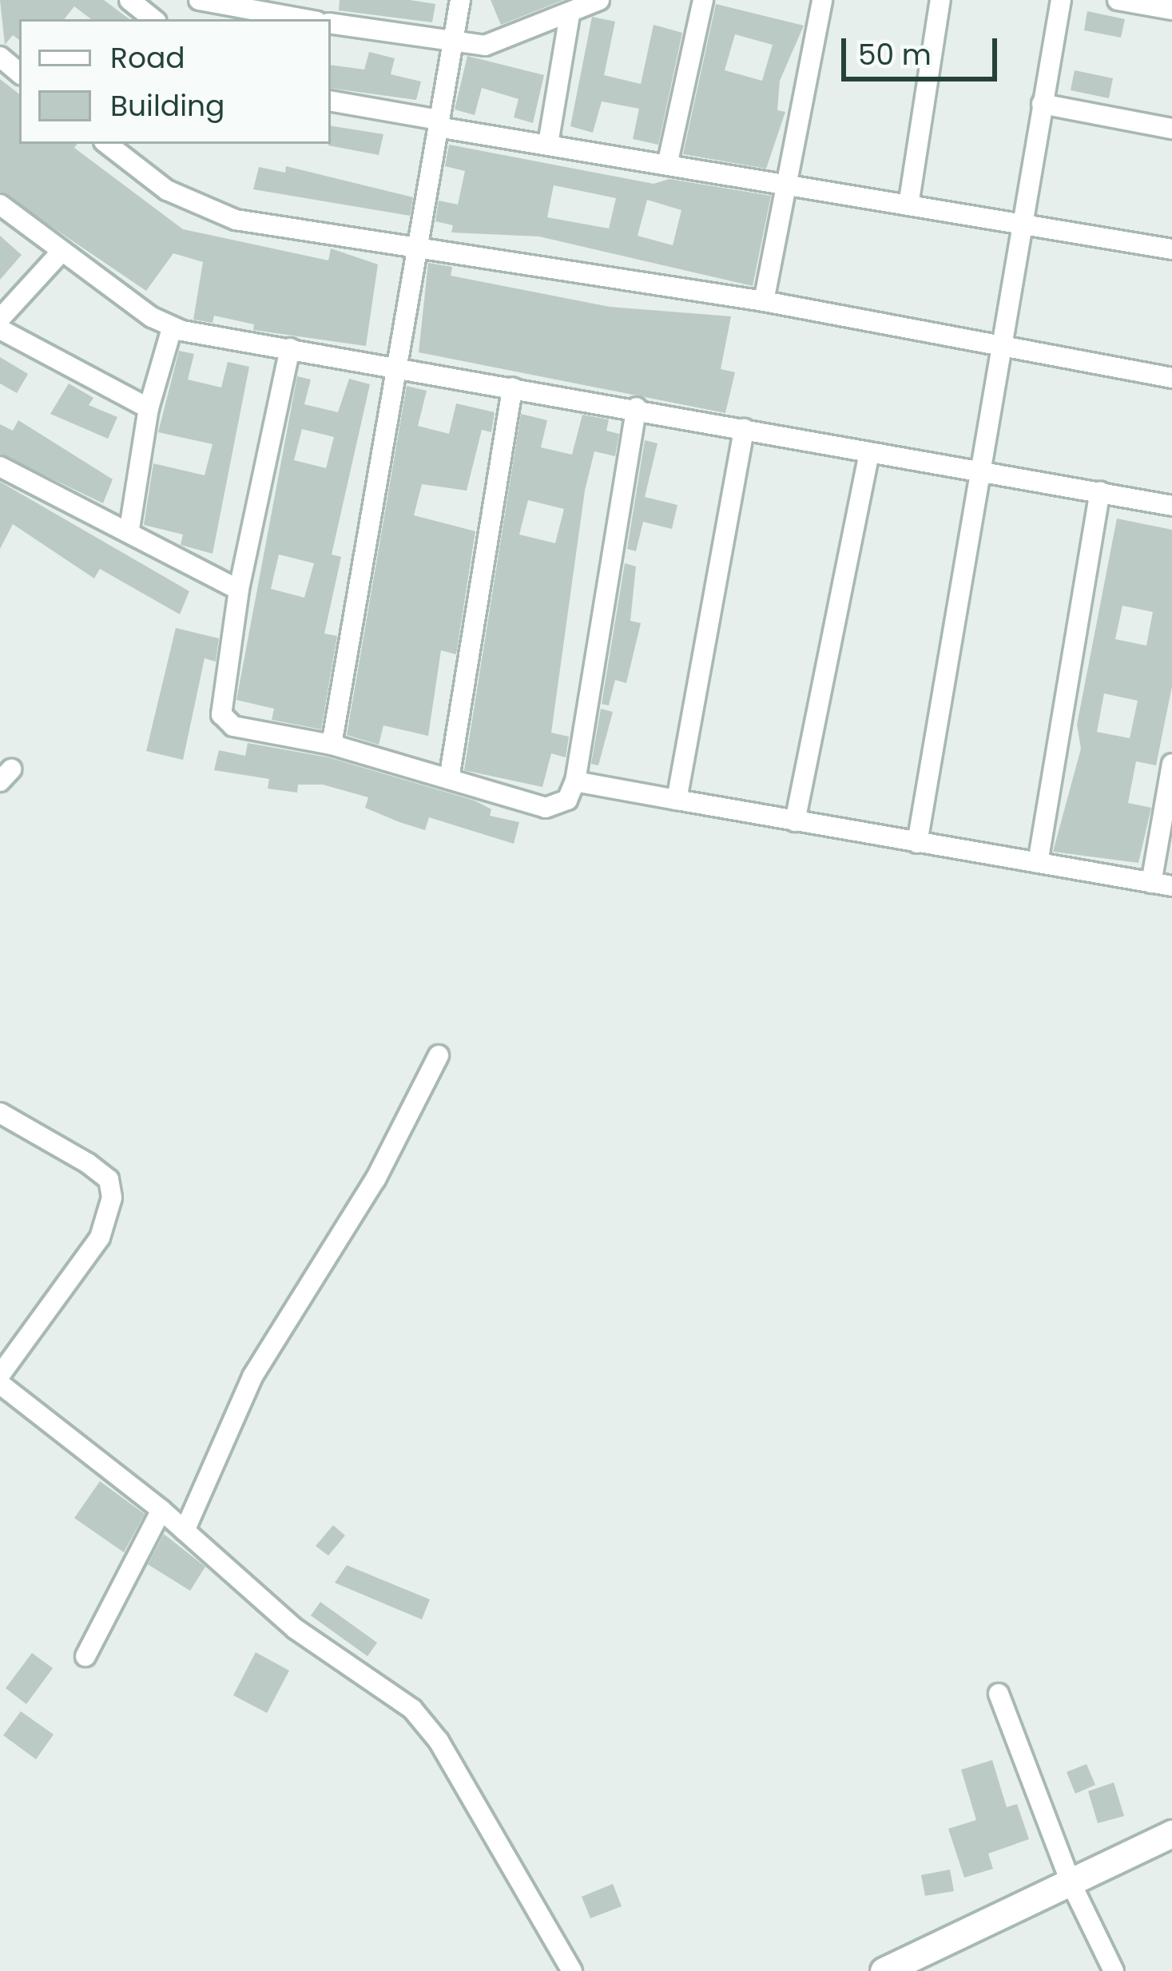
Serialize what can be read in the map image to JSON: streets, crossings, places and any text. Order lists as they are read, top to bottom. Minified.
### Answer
{"legend":["Road","Building"],"scale_bar":"50 m"}
